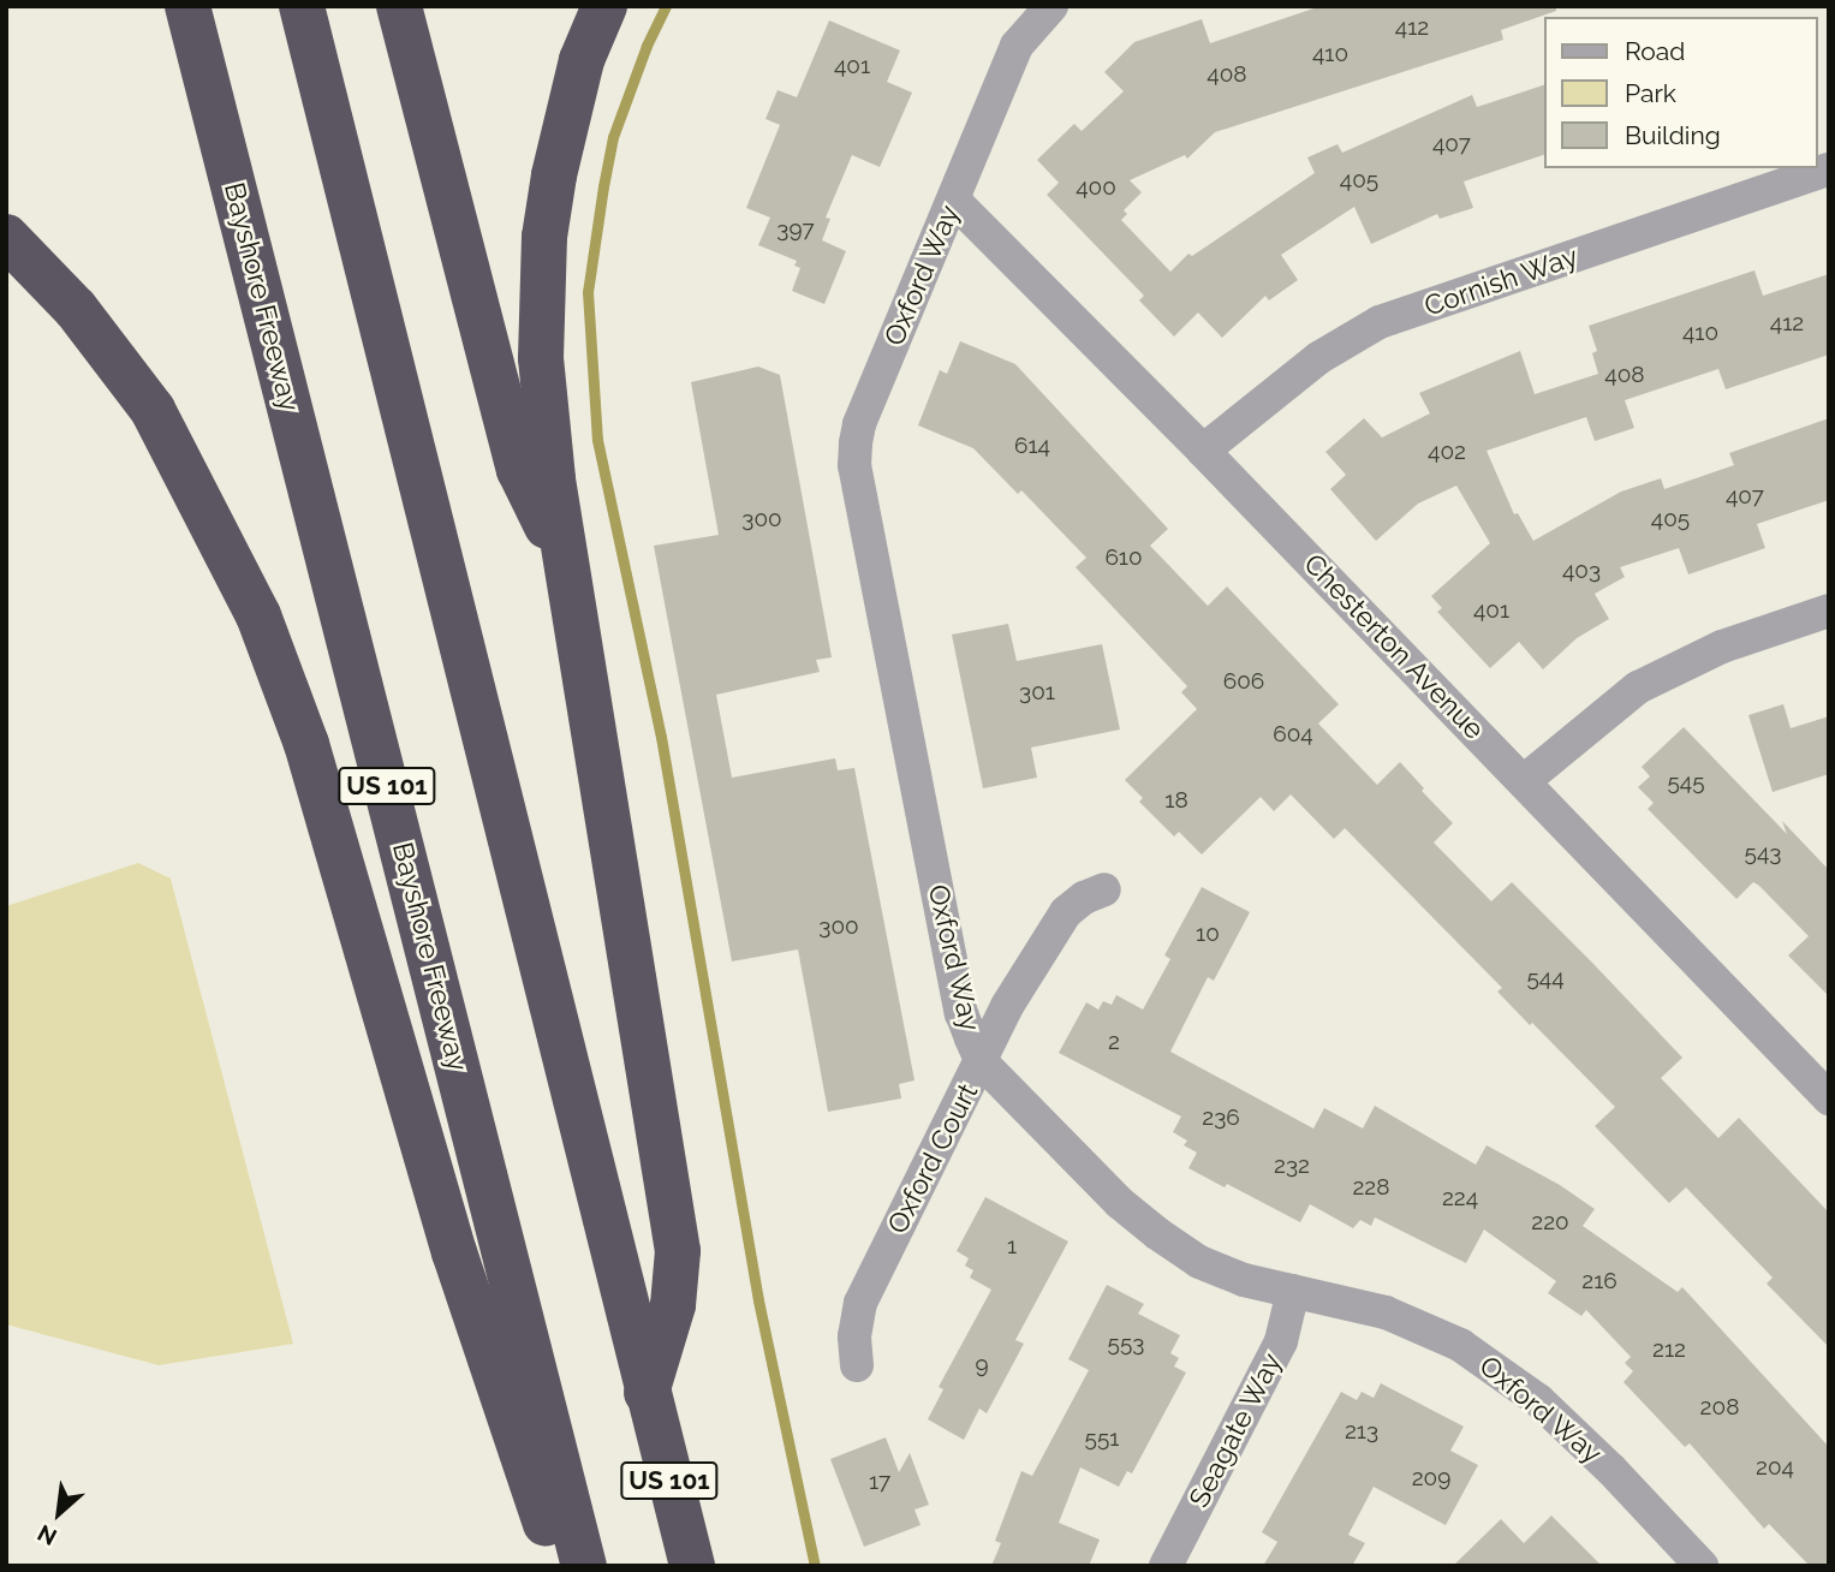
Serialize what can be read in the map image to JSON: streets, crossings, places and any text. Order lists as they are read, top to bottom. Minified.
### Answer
{"streets":{"highway":["Bayshore Freeway","US 101"],"street":["Oxford Way","Cornish Way","Chesterton Avenue","Oxford Court","Seagate Way"]},"crossings":[["Oxford Way","Chesterton Avenue"],["Oxford Way","Oxford Court"],["Oxford Way","Seagate Way"],["Cornish Way","Chesterton Avenue"]],"house_numbers":["412","410","401","408","407","405","400","397","412","410","408","614","402","407","300","405","610","403","401","606","301","604","545","18","543","300","10","544","2","236","232","228","224","220","1","216","553","212","9","208","213","551","204","209","17"],"legend":["Road","Park","Building"],"north":"bottom left"}
